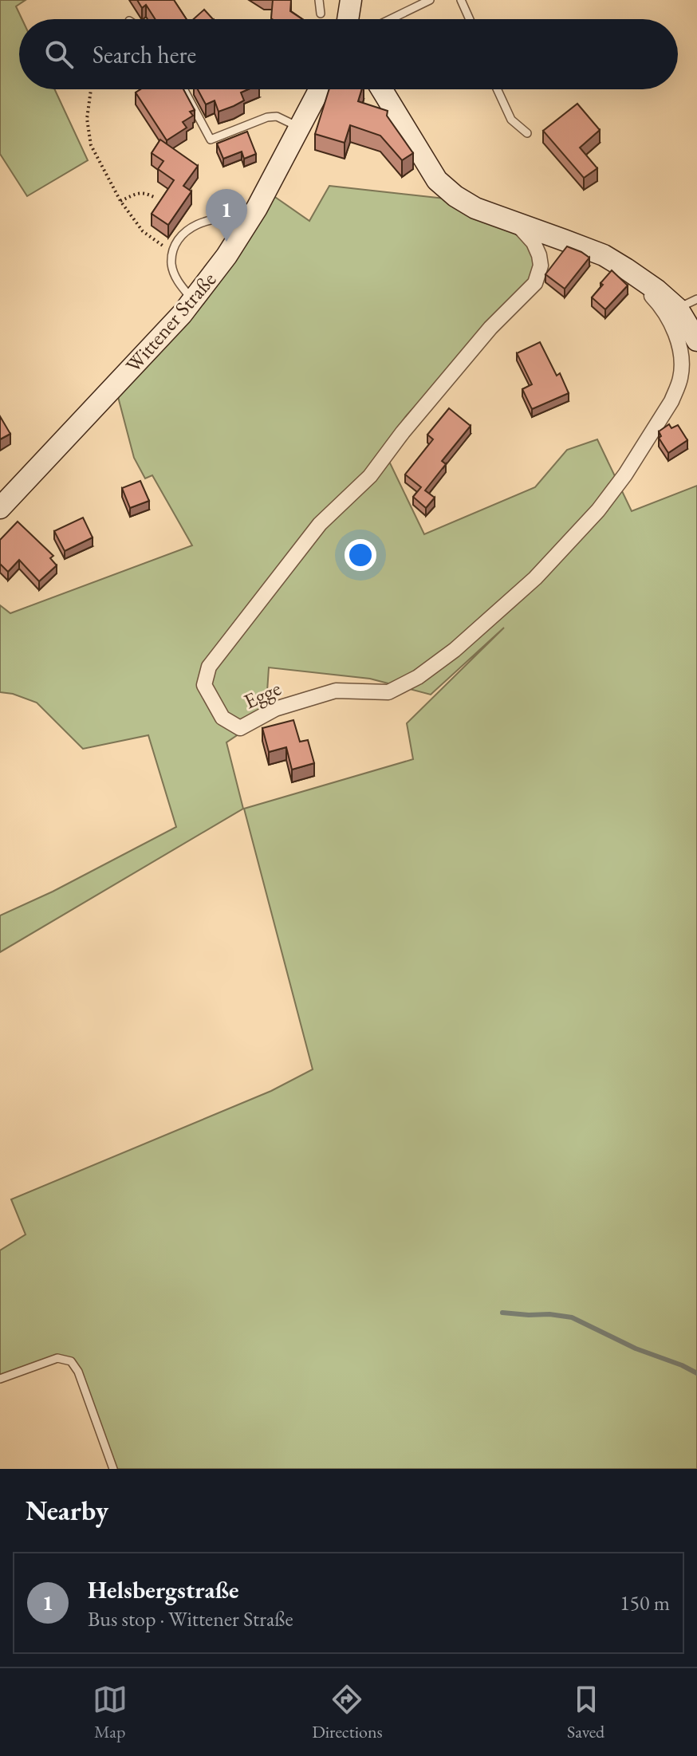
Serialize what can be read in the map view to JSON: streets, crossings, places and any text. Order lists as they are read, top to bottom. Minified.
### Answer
{"streets":{"main road":["Wittener Straße"],"street":["Egge"]},"page":{"search":"Search here","pins":"1","heading":"Nearby","list":[{"mark":"1","name":"Helsbergstraße","note":"Bus stop · Wittener Straße","value":"150 m"}],"nav":["Map","Directions","Saved"]}}
